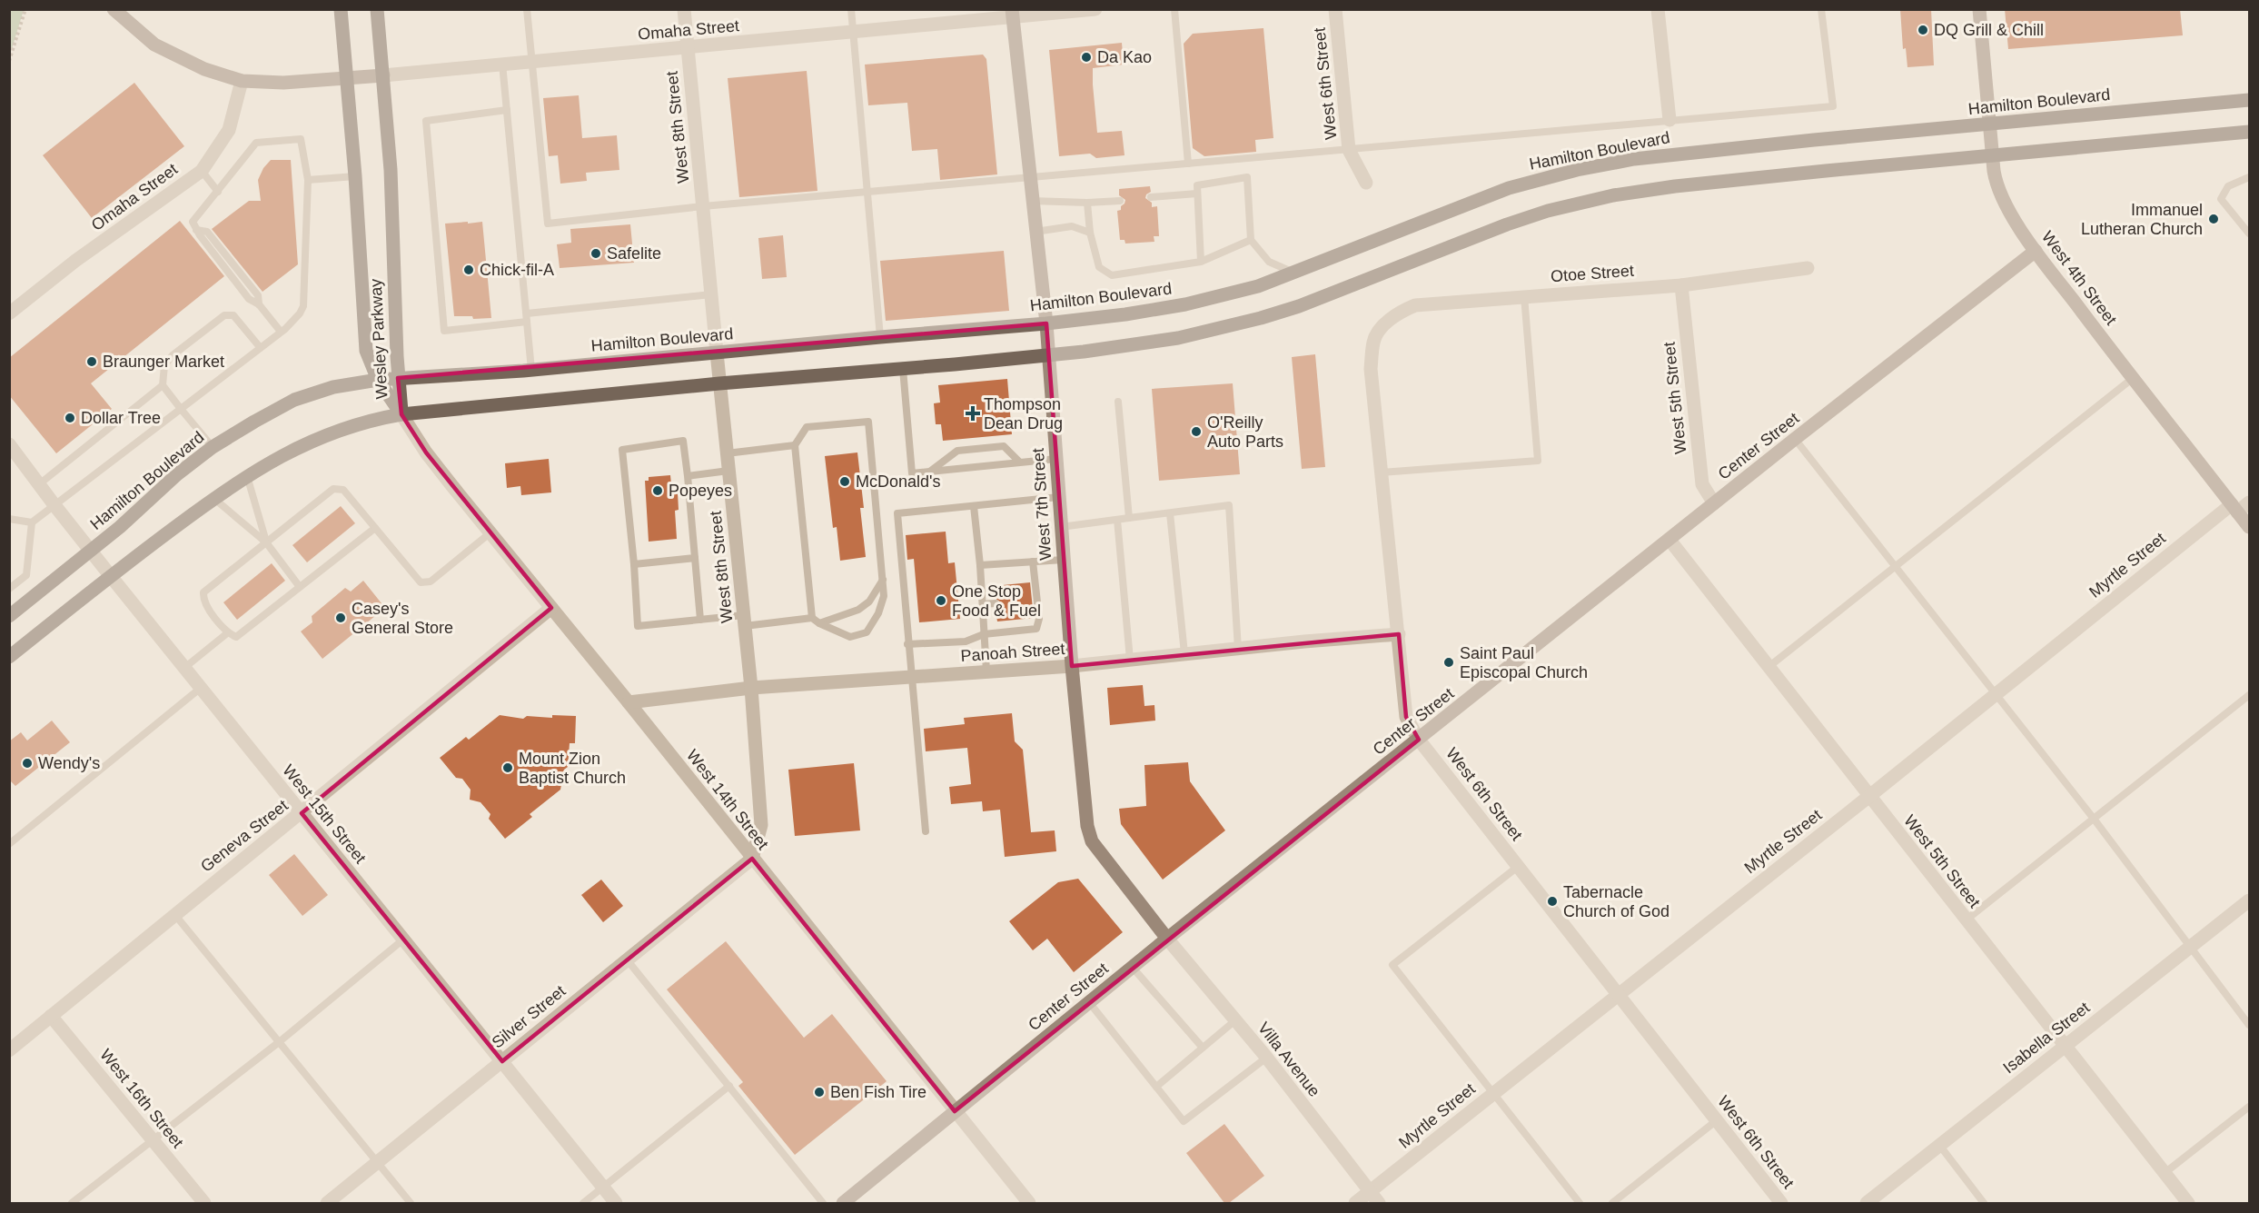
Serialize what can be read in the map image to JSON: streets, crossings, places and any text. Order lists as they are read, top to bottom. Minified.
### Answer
{"streets":{"main road":["Hamilton Boulevard","West 4th Street","Wesley Parkway","Center Street","West 7th Street"],"street":["Omaha Street","West 6th Street","West 8th Street","Otoe Street","West 5th Street","Myrtle Street","Panoah Street","West 14th Street","West 15th Street","Geneva Street","Silver Street","Isabella Street","Villa Avenue","West 16th Street"]},"crossings":[["Omaha Street","West 8th Street"],["Omaha Street","Wesley Parkway"],["Omaha Street","West 7th Street"],["West 6th Street","Otoe Street"],["West 6th Street","Center Street"],["West 6th Street","Myrtle Street"],["West 6th Street","Panoah Street"],["Hamilton Boulevard","West 8th Street"],["Hamilton Boulevard","West 4th Street"],["Hamilton Boulevard","Wesley Parkway"],["Hamilton Boulevard","West 7th Street"],["Hamilton Boulevard","West 15th Street"],["West 8th Street","Panoah Street"],["West 8th Street","West 14th Street"],["West 8th Street","Silver Street"],["Otoe Street","West 5th Street"],["West 4th Street","Center Street"],["West 4th Street","Myrtle Street"],["Wesley Parkway","West 14th Street"],["West 5th Street","Center Street"],["West 5th Street","Myrtle Street"],["West 5th Street","Isabella Street"],["Center Street","West 7th Street"],["Center Street","West 14th Street"],["Center Street","Villa Avenue"],["West 7th Street","Panoah Street"],["West 7th Street","Villa Avenue"],["Myrtle Street","Villa Avenue"],["Panoah Street","West 14th Street"],["West 14th Street","Geneva Street"],["West 14th Street","Silver Street"],["West 15th Street","Geneva Street"],["West 15th Street","Silver Street"],["Geneva Street","West 16th Street"]],"places":{"other":["DQ Grill & Chill","Da Kao","Immanuel Lutheran Church","Safelite","Chick-fil-A","Braunger Market","Dollar Tree","O'Reilly Auto Parts","McDonald's","Popeyes","One Stop Food & Fuel","Casey's General Store","Saint Paul Episcopal Church","Wendy's","Mount Zion Baptist Church","Tabernacle Church of God","Ben Fish Tire"],"health":["Thompson Dean Drug"]}}
